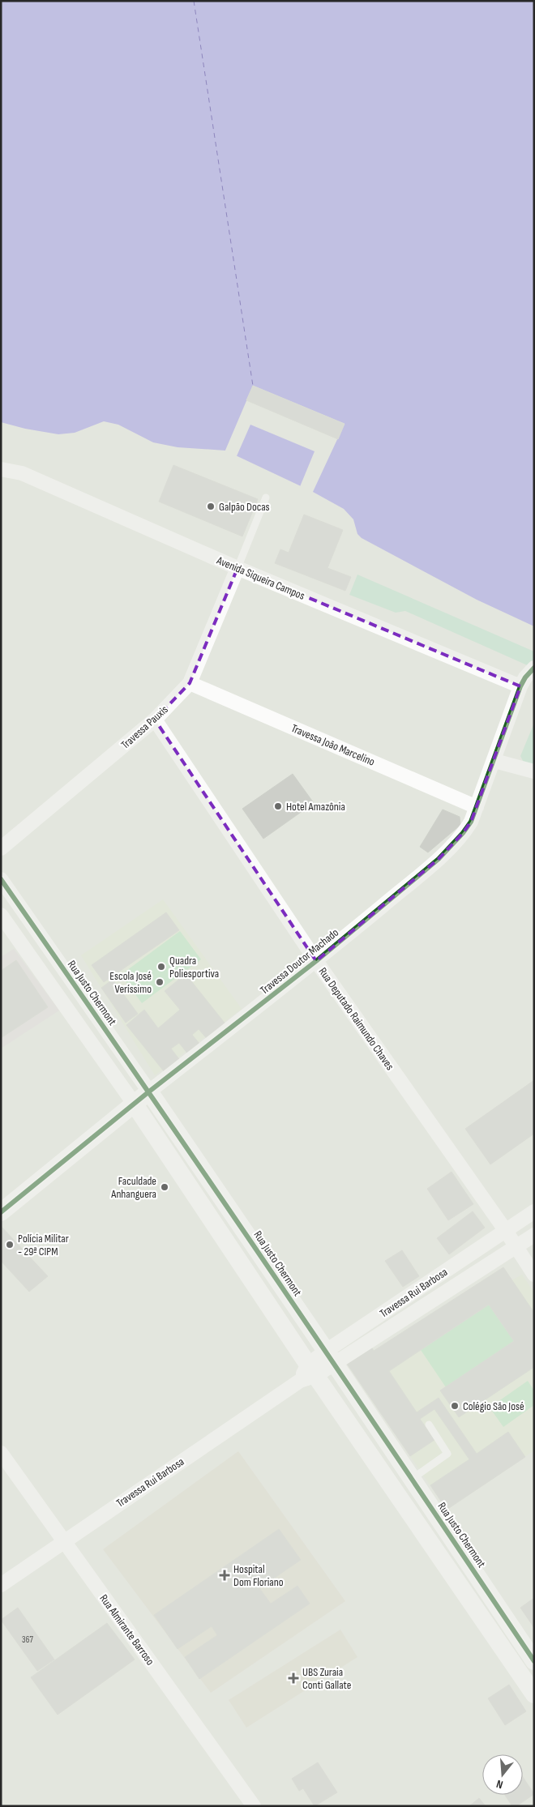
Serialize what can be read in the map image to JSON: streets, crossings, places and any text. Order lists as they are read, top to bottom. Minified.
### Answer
{"streets":{"street":["Avenida Siqueira Campos","Travessa Pauxis","Travessa João Marcelino","Travessa Doutor Machado","Rua Justo Chermont","Rua Deputado Raimundo Chaves","Travessa Rui Barbosa","Rua Almirante Barroso"]},"crossings":[["Avenida Siqueira Campos","Travessa Pauxis"],["Avenida Siqueira Campos","Travessa Doutor Machado"],["Travessa Pauxis","Travessa João Marcelino"],["Travessa Pauxis","Rua Deputado Raimundo Chaves"],["Travessa João Marcelino","Travessa Doutor Machado"],["Travessa Doutor Machado","Rua Justo Chermont"],["Travessa Doutor Machado","Rua Deputado Raimundo Chaves"],["Rua Justo Chermont","Travessa Rui Barbosa"],["Rua Deputado Raimundo Chaves","Travessa Rui Barbosa"],["Travessa Rui Barbosa","Rua Almirante Barroso"]],"places":{"other":["Galpão Docas","Hotel Amazônia","Quadra Poliesportiva","Escola José Veríssimo","Faculdade Anhanguera","Polícia Militar - 29ª CIPM","Colégio São José"],"health":["Hospital Dom Floriano","UBS Zuraia Conti Gallate"]},"house_numbers":["367"],"north":"bottom"}
